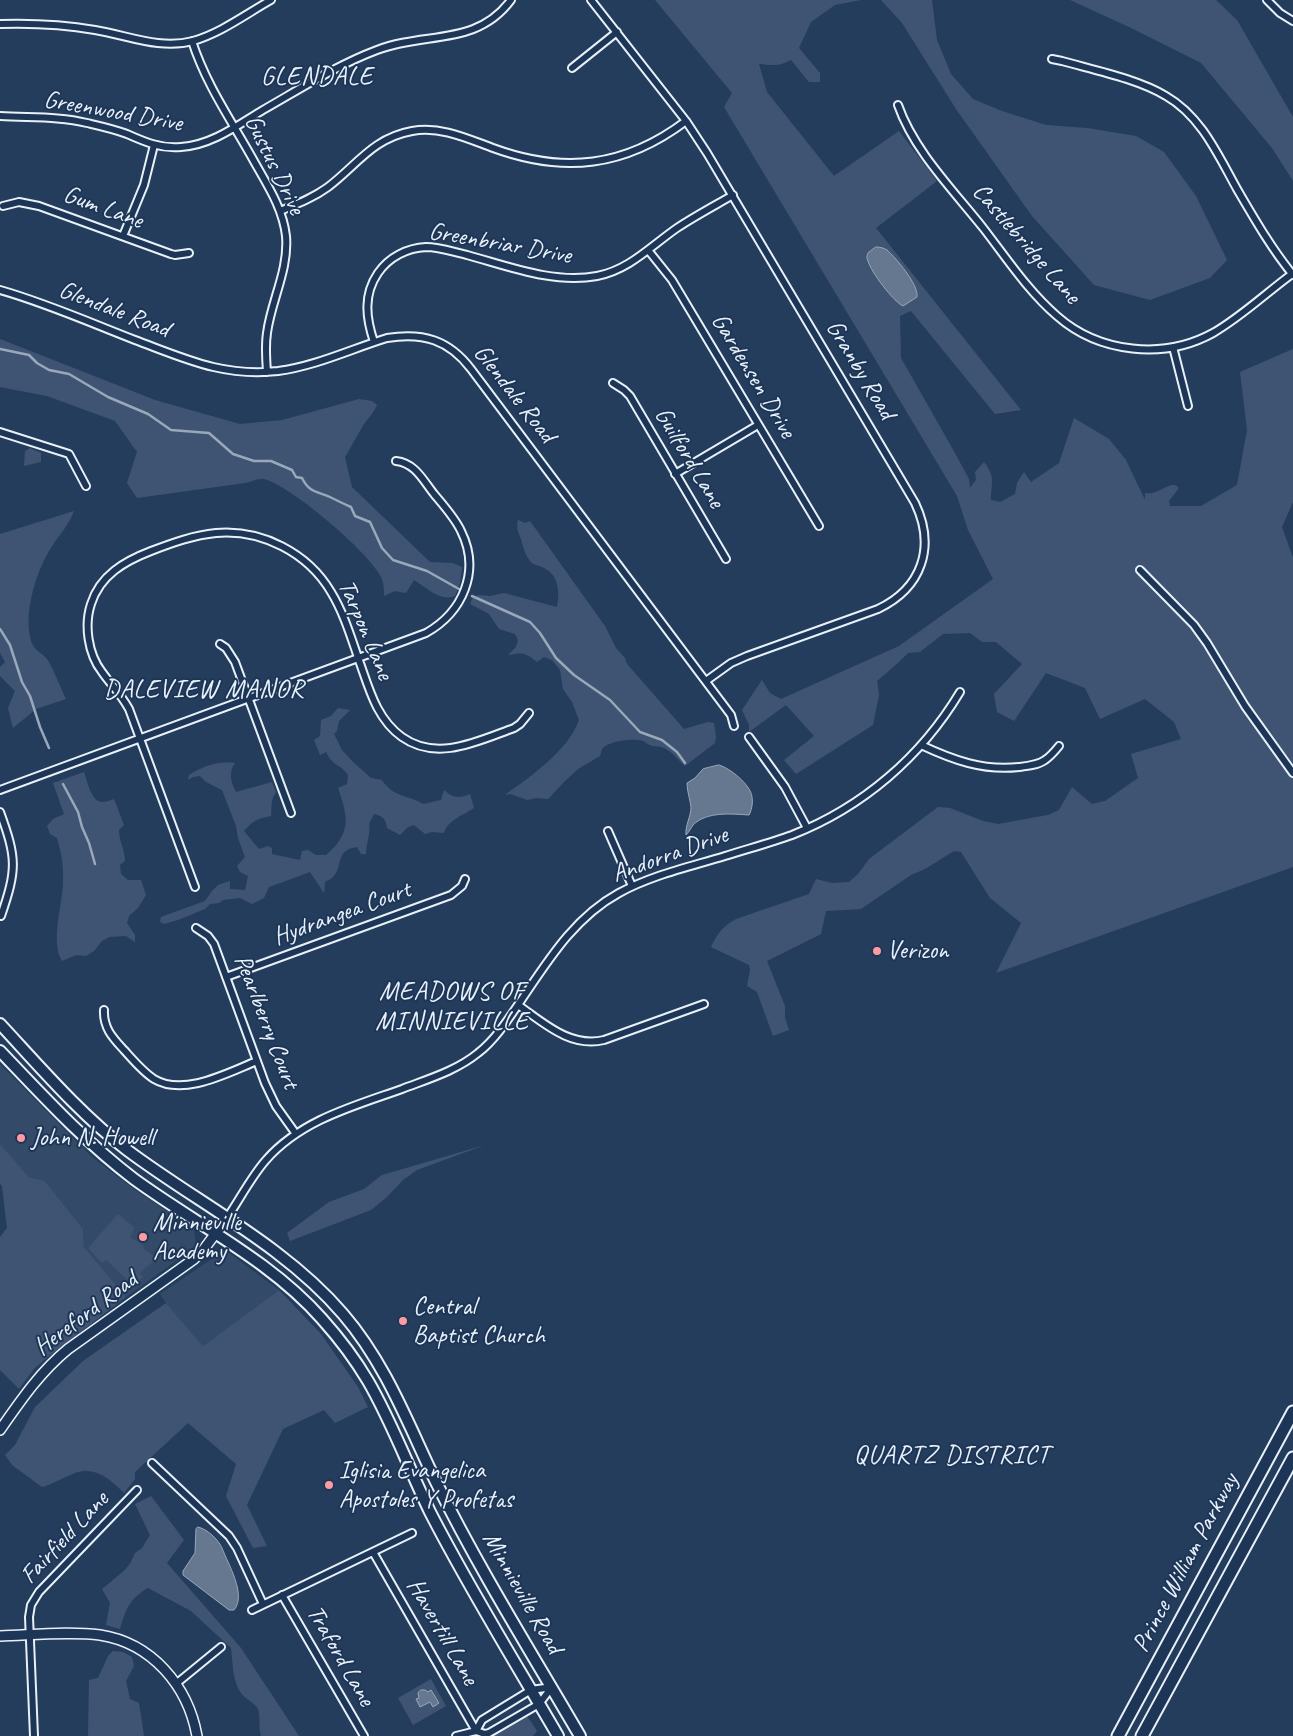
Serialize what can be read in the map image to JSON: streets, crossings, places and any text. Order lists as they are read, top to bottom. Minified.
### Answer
{"streets":{"highway":["Prince William Parkway"],"main road":["Minnieville Road"],"street":["Greenwood Drive","Gustus Drive","Gum Lane","Greenbriar Drive","Castlebridge Lane","Glendale Road","Granby Road","Gardensen Drive","Guilford Lane","Tarpon Lane","Andorra Drive","Hydrangea Court","Pearlberry Court","Hereford Road","Fairfield Lane","Havertill Lane","Traford Lane"]},"crossings":[["Greenwood Drive","Gustus Drive"],["Gustus Drive","Glendale Road"],["Greenbriar Drive","Glendale Road"],["Greenbriar Drive","Granby Road"],["Greenbriar Drive","Gardensen Drive"],["Glendale Road","Granby Road"],["Andorra Drive","Pearlberry Court"],["Andorra Drive","Hereford Road"],["Andorra Drive","Minnieville Road"],["Hydrangea Court","Pearlberry Court"],["Hereford Road","Minnieville Road"]],"districts":["GLENDALE","DALEVIEW MANOR","MEADOWS OF MINNIEVILLE","QUARTZ DISTRICT"],"places":["Verizon","John N. Howell","Minnieville Academy","Central Baptist Church","Iglisia Evangelica Apostoles Y Profetas"]}
